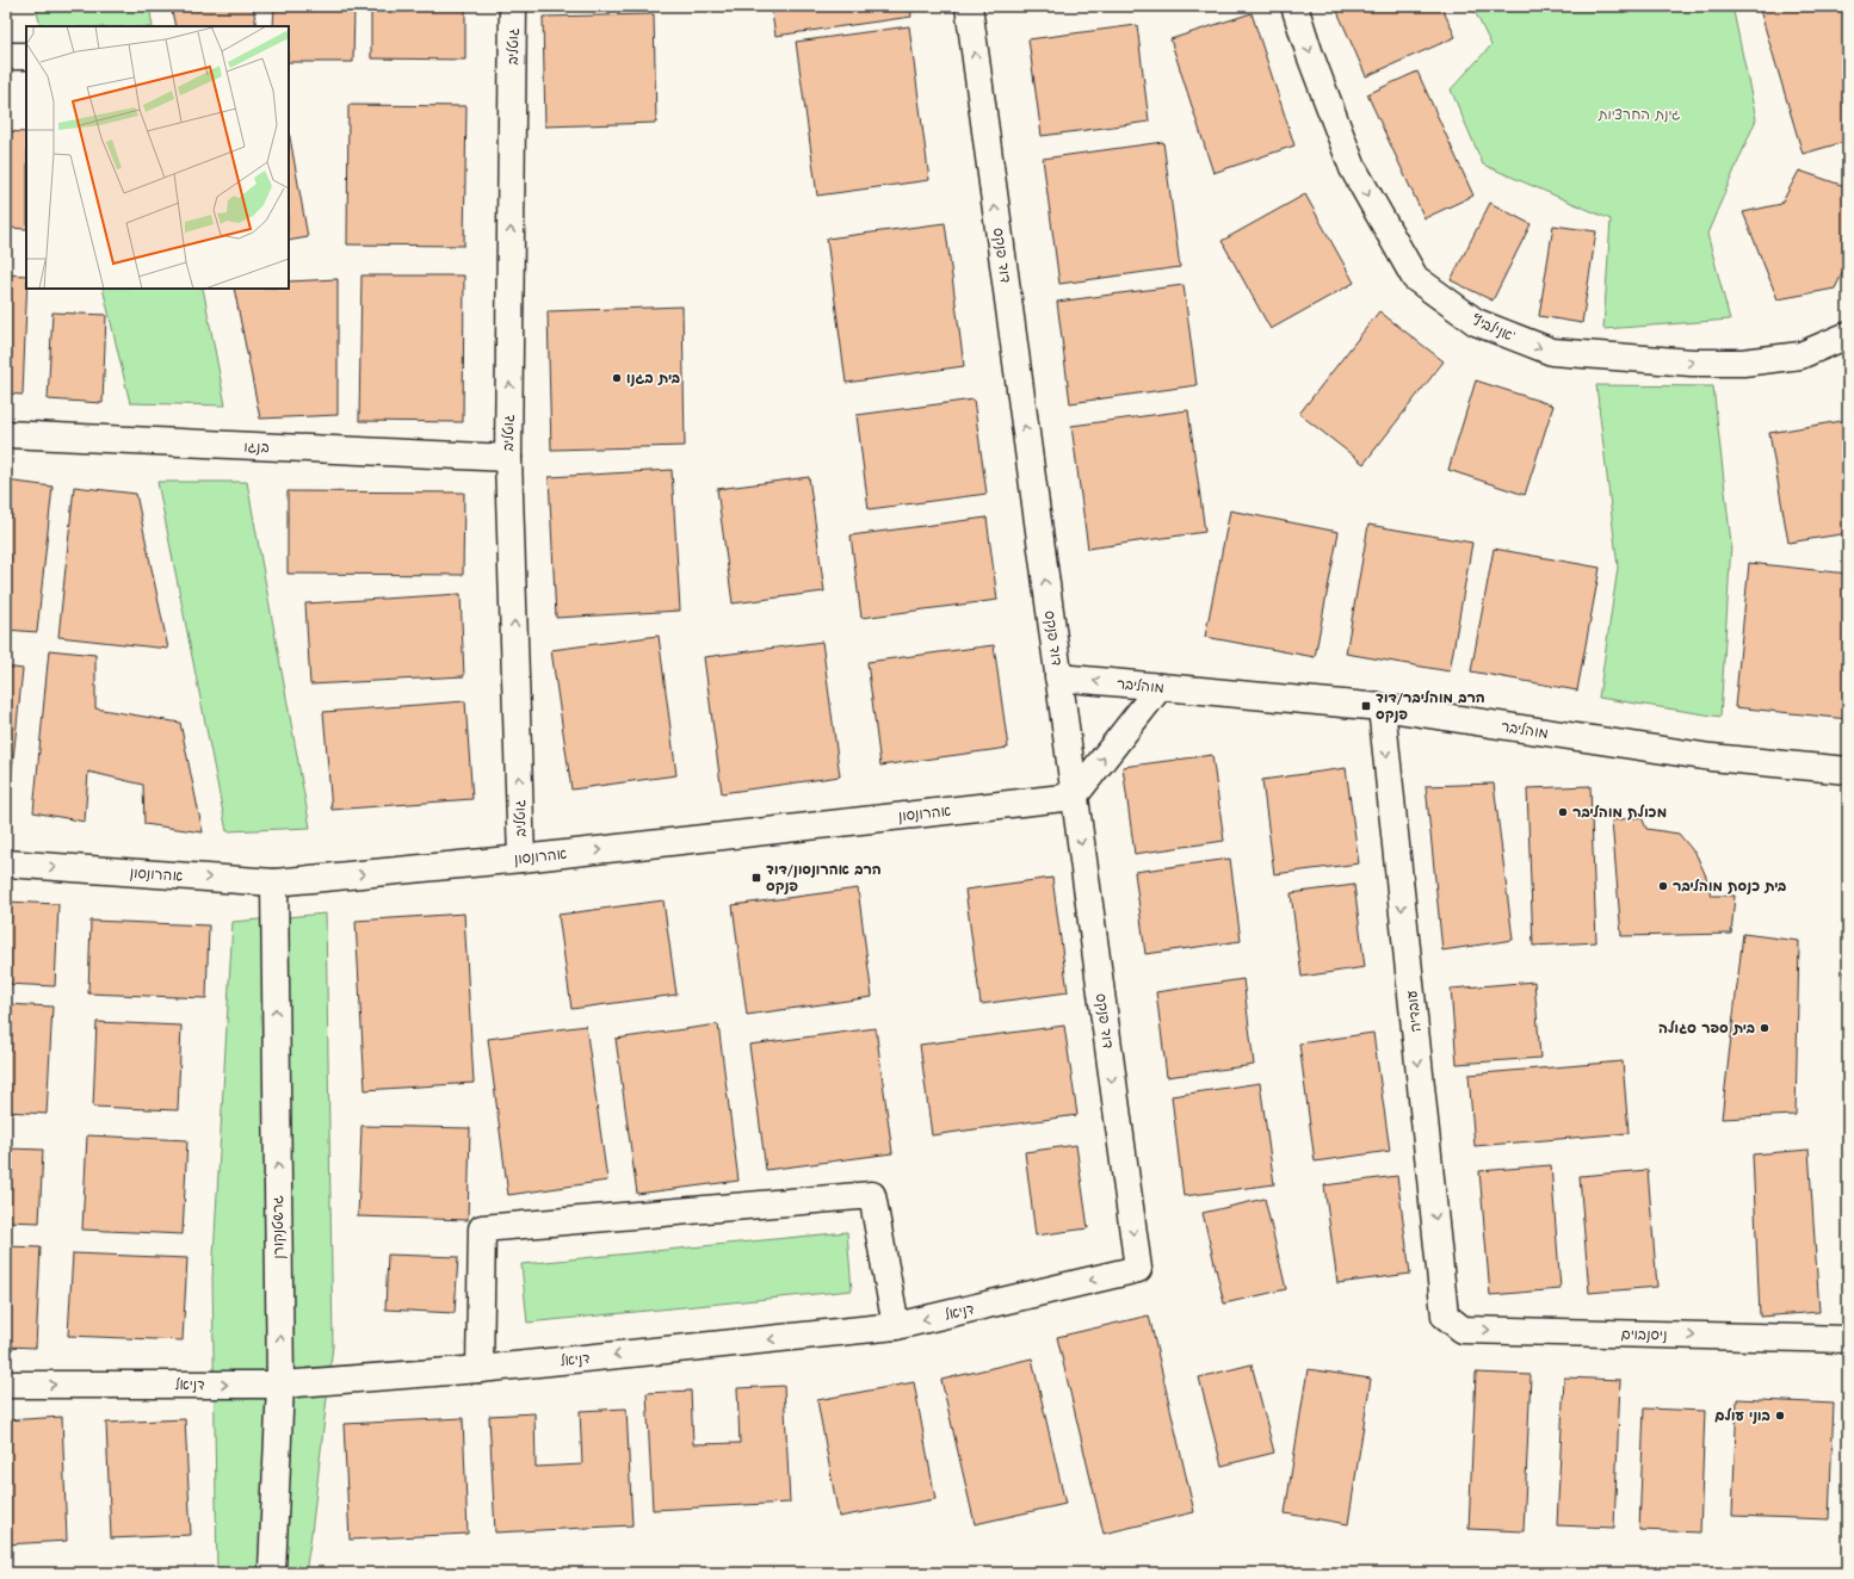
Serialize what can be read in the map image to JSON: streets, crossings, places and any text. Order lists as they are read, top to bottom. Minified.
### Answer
{"streets":{"street":["גוטליב","דוד פנקס","אנילביץ'","בנגו","מוהליבר","אהרונסון","עובדיה","גרשטנקורן","דניאל","ניסנבוים"]},"crossings":[["גוטליב","בנגו"],["גוטליב","אהרונסון"],["דוד פנקס","מוהליבר"],["דוד פנקס","אהרונסון"],["דוד פנקס","דניאל"],["מוהליבר","עובדיה"],["אהרונסון","גרשטנקורן"],["עובדיה","ניסנבוים"],["גרשטנקורן","דניאל"]],"one_way":["גוטליב","אנילביץ'","אהרונסון","עובדיה","גרשטנקורן","ניסנבוים"],"parks":["גינת החרציות"],"places":{"other":["בית בגנו","מכולת מוהליבר","בית כנסת מוהליבר","בית ספר סגולה","בוני עולם"],"transit":["הרב מוהליבר/דוד פנקס","הרב אהרונסון/דוד פנקס"]}}
